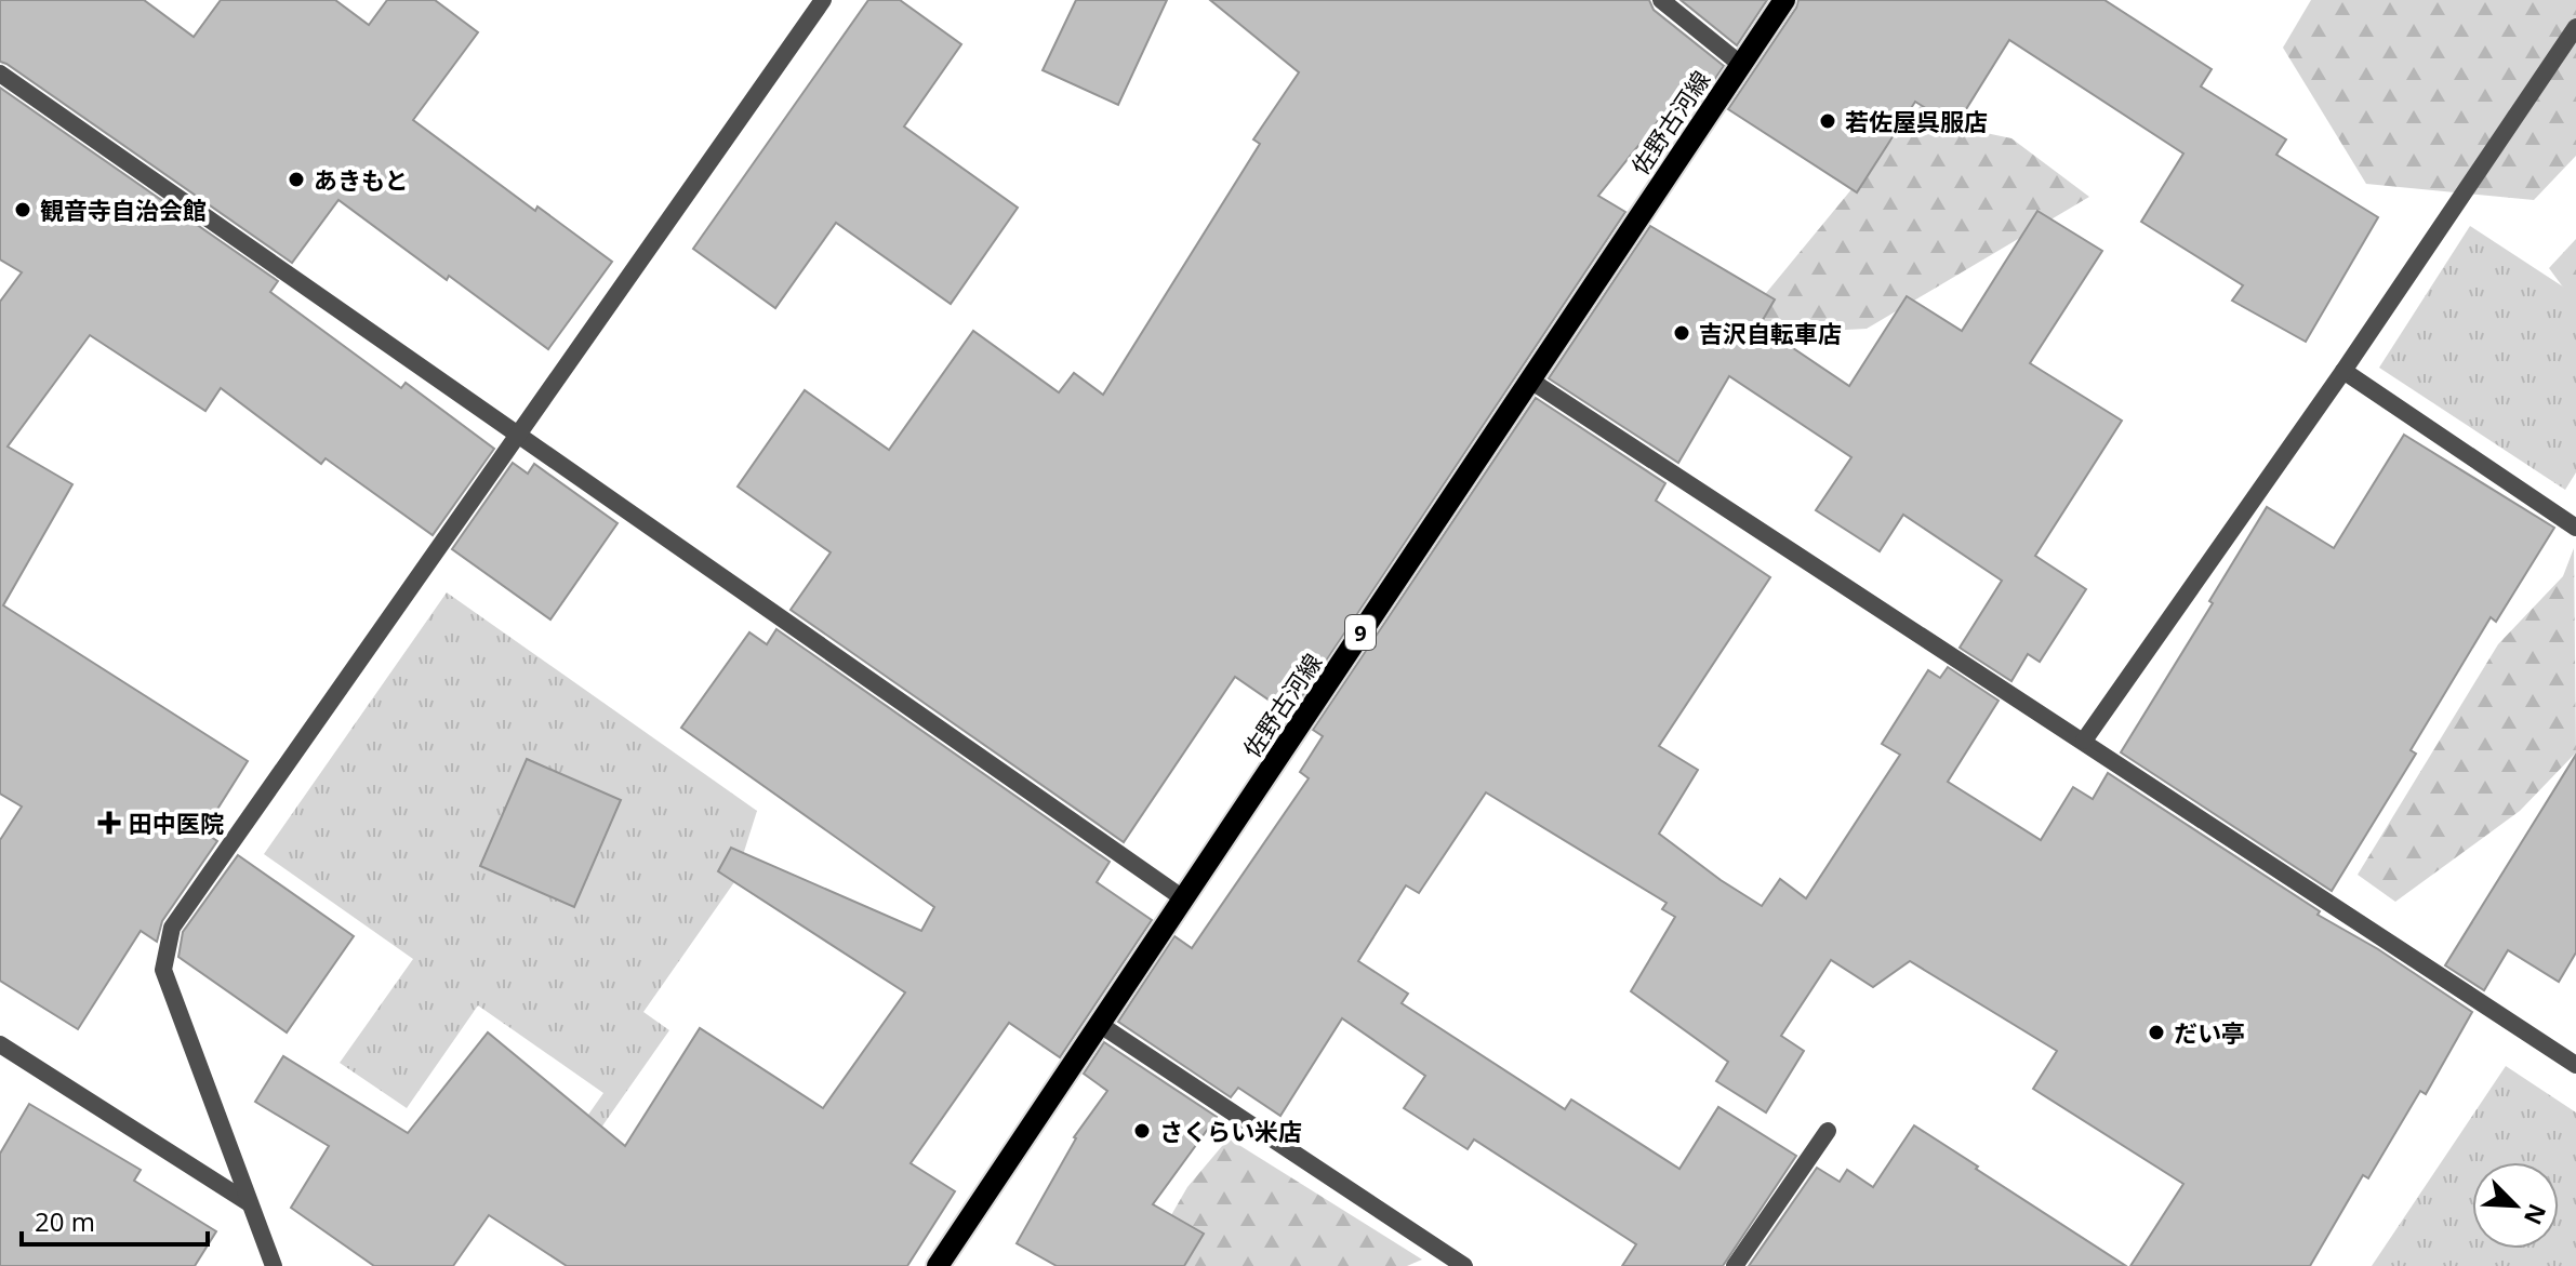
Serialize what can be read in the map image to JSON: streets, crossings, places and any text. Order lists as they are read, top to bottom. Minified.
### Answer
{"streets":{"main road":["佐野古河線","9"]},"places":{"other":["若佐屋呉服店","あきもと","観音寺自治会館","吉沢自転車店","だい亭","さくらい米店"],"health":["田中医院"]},"scale_bar":"20 m","north":"bottom right"}
